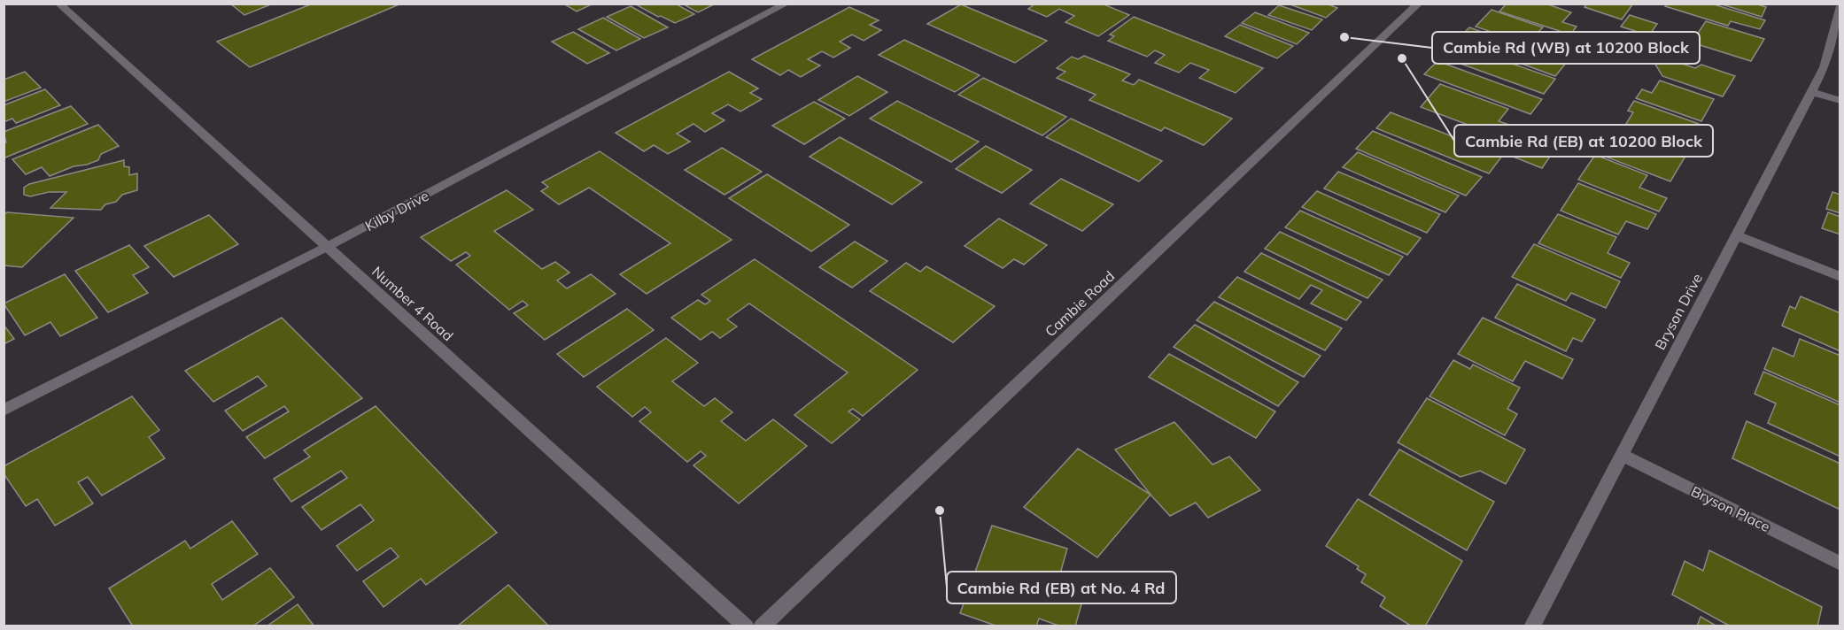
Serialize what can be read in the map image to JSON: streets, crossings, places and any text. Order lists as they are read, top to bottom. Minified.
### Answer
{"streets":{"main road":["Kilby Drive","Number 4 Road","Cambie Road","Bryson Drive","Bryson Place"]},"crossings":[["Kilby Drive","Number 4 Road"],["Bryson Drive","Bryson Place"]],"places":["Cambie Rd (WB) at 10200 Block","Cambie Rd (EB) at 10200 Block","Cambie Rd (EB) at No. 4 Rd"]}
